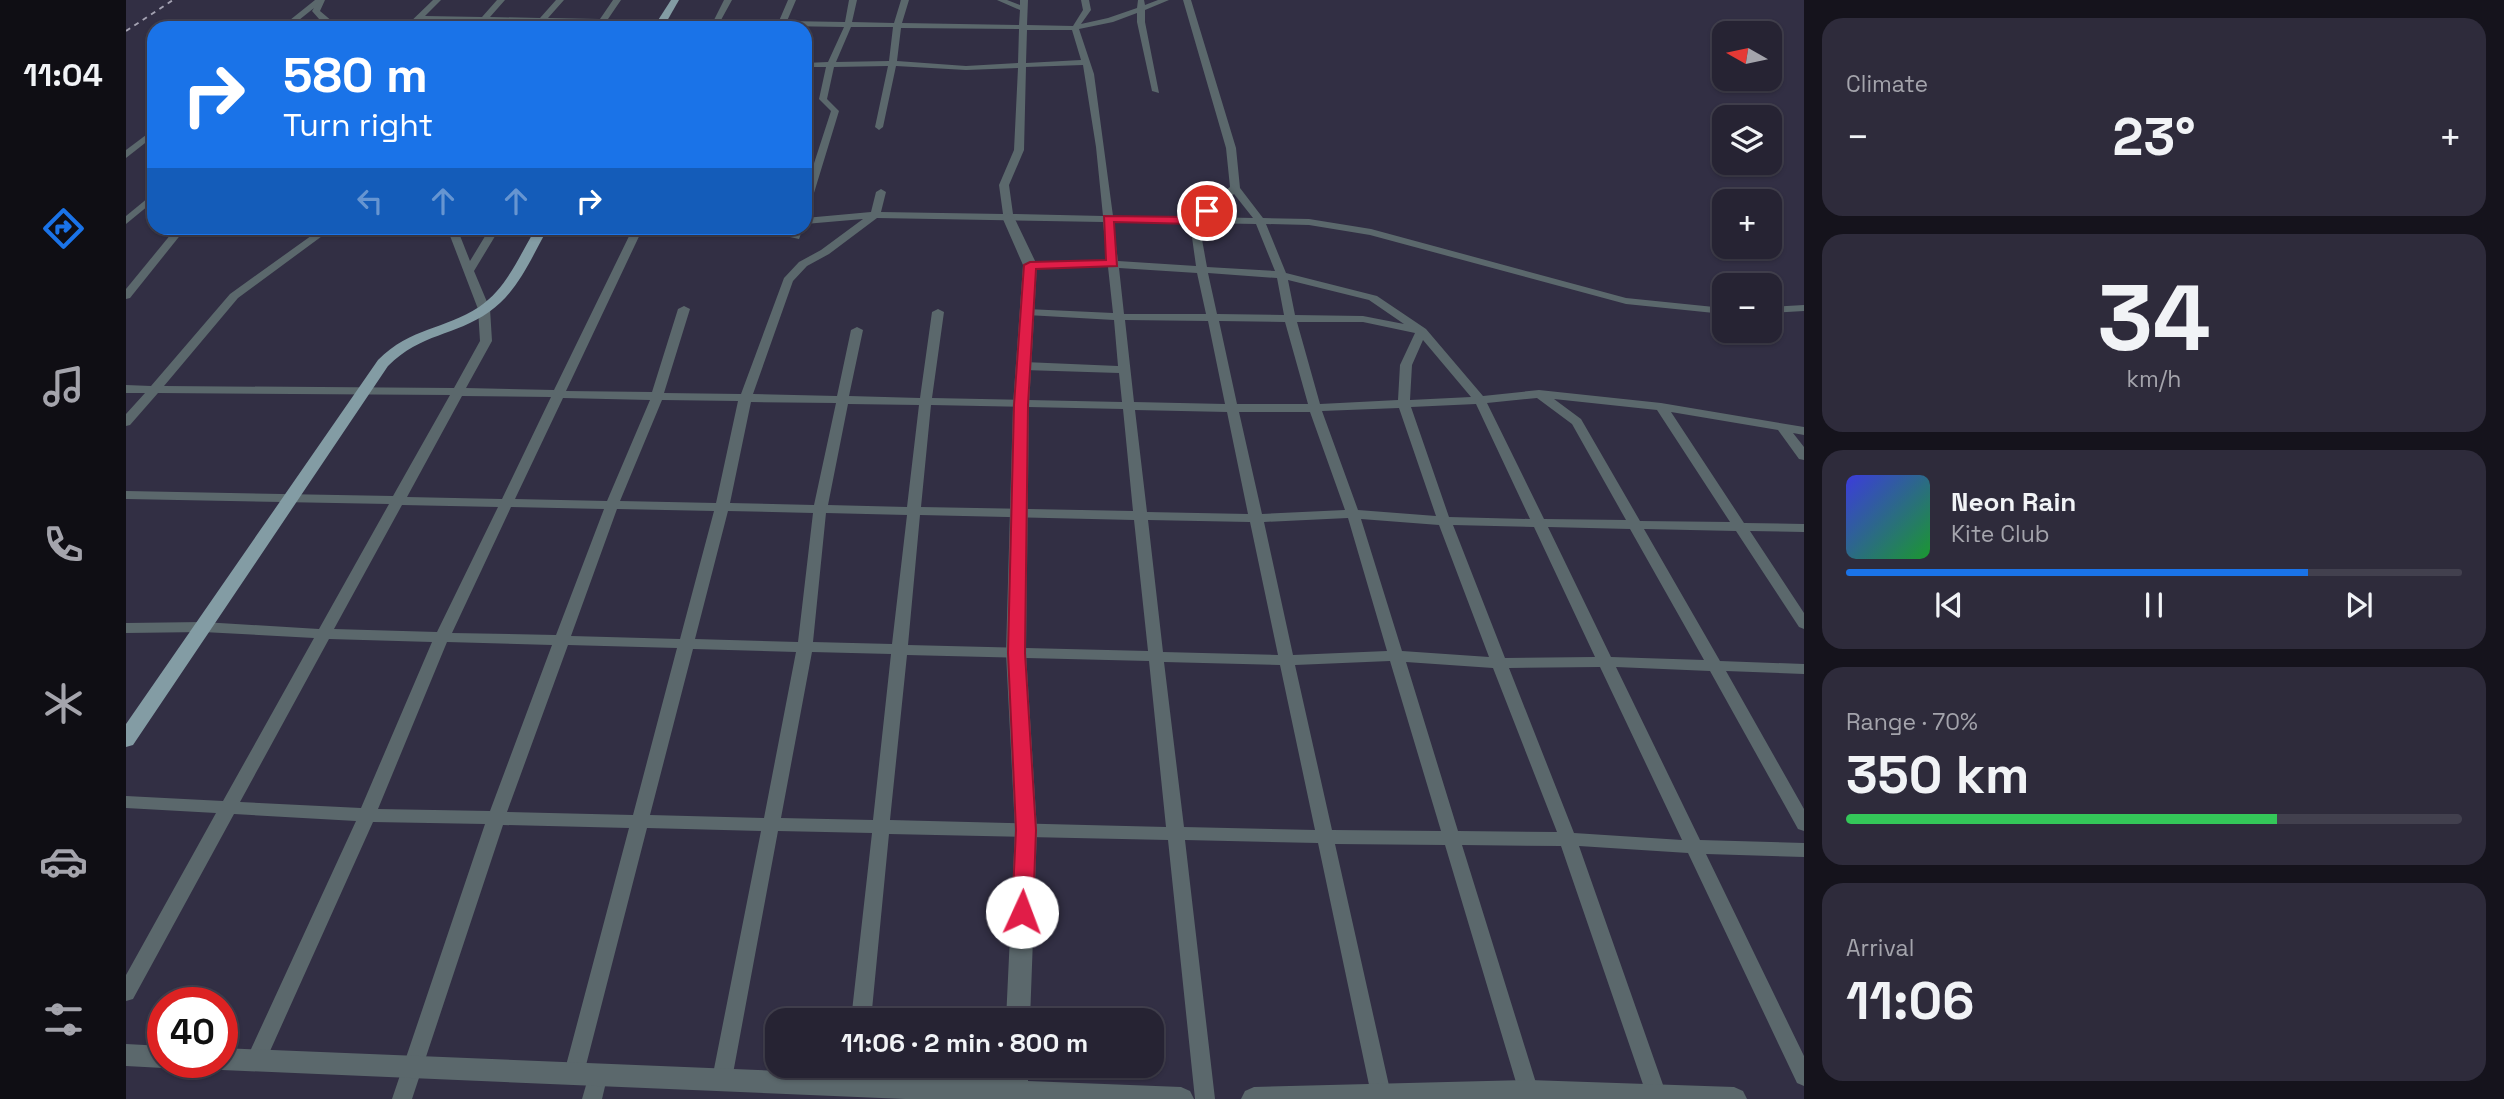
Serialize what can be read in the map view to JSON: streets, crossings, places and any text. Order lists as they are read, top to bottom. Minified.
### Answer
{"north":"left","page":{"tabs":"11:04","tile":["Climate",["34","km/h"],["Range · 70%","350 km"],["Arrival","11:06"]],"map_buttons":["+","−"],"turn":["580 m","Turn right"],"heat":["−","23°","+"],"song":["Neon Rain","Kite Club"],"limit":"40","trip":"11:06 · 2 min · 800 m"}}
